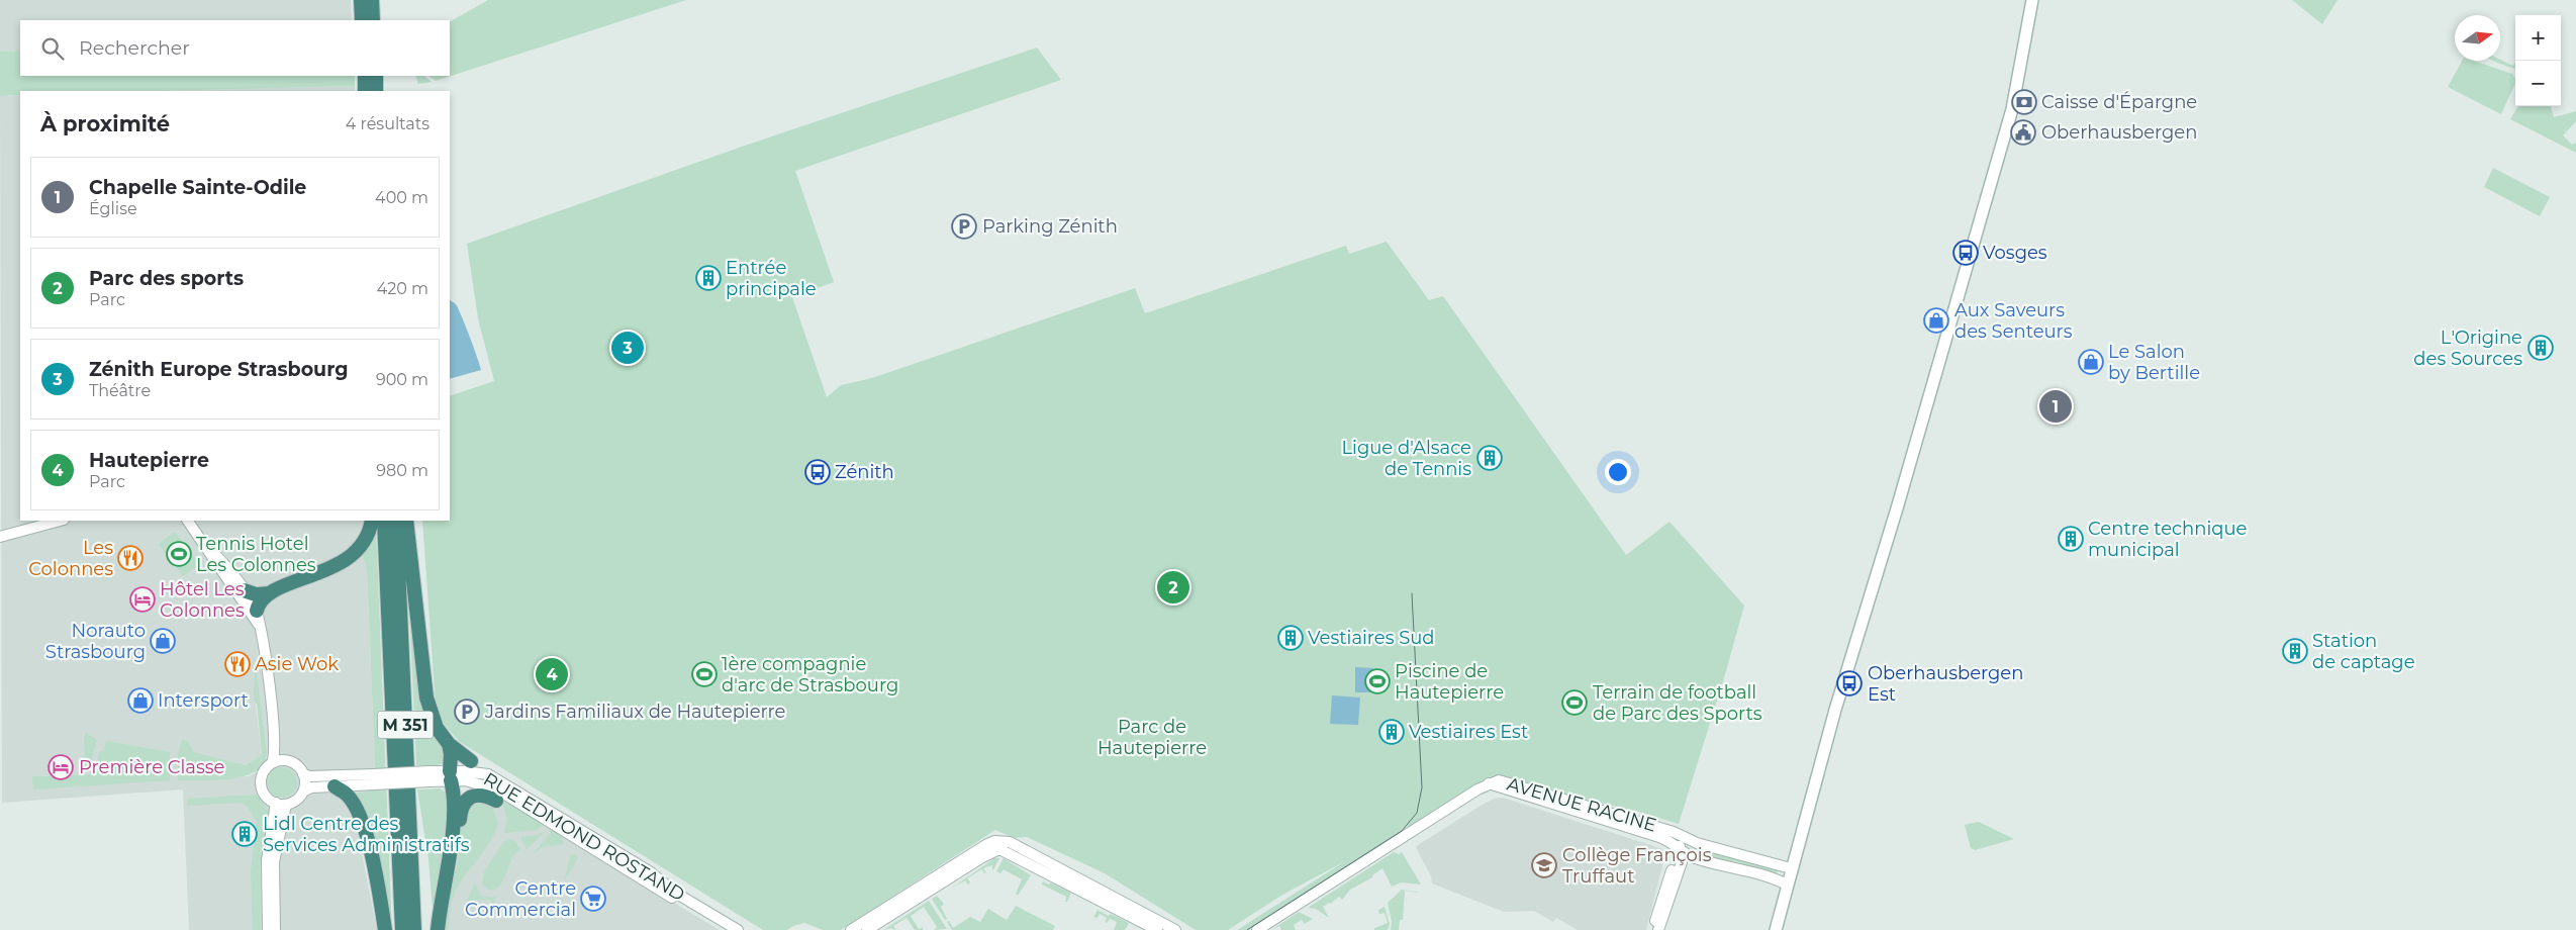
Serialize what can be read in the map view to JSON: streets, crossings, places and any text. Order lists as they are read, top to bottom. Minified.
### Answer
{"streets":{"highway":["M 351"],"street":["AVENUE RACINE","RUE EDMOND ROSTAND"]},"parks":["Parc de Hautepierre"],"places":{"bank":["Caisse d'Épargne"],"public building":["Oberhausbergen"],"parking":["Parking Zénith","Jardins Familiaux de Hautepierre"],"bus stop":["Vosges","Zénith","Oberhausbergen Est"],"building":["Entrée principale","L'Origine des Sources","Ligue d'Alsace de Tennis","Centre technique municipal","Vestiaires Sud","Station de captage","Vestiaires Est","Lidl Centre des Services Administratifs"],"shop":["Aux Saveurs des Senteurs","Le Salon by Bertille","Norauto Strasbourg","Intersport"],"sports":["Tennis Hotel Les Colonnes","1ère compagnie d'arc de Strasbourg","Piscine de Hautepierre","Terrain de football de Parc des Sports"],"restaurant":["Les Colonnes","Asie Wok"],"hotel":["Hôtel Les Colonnes","Première Classe"],"school or university":["Collège François Truffaut"],"supermarket":["Centre Commercial"]},"north":"right","page":{"map_buttons":["+","−"],"search":"Rechercher","heading":["À proximité","4 résultats"],"list":[{"mark":"1","name":"Chapelle Sainte-Odile","note":"Église","value":"400 m"},{"mark":"2","name":"Parc des sports","note":"Parc","value":"420 m"},{"mark":"3","name":"Zénith Europe Strasbourg","note":"Théâtre","value":"900 m"},{"mark":"4","name":"Hautepierre","note":"Parc","value":"980 m"}],"pins":["3","1","2","4"]}}
